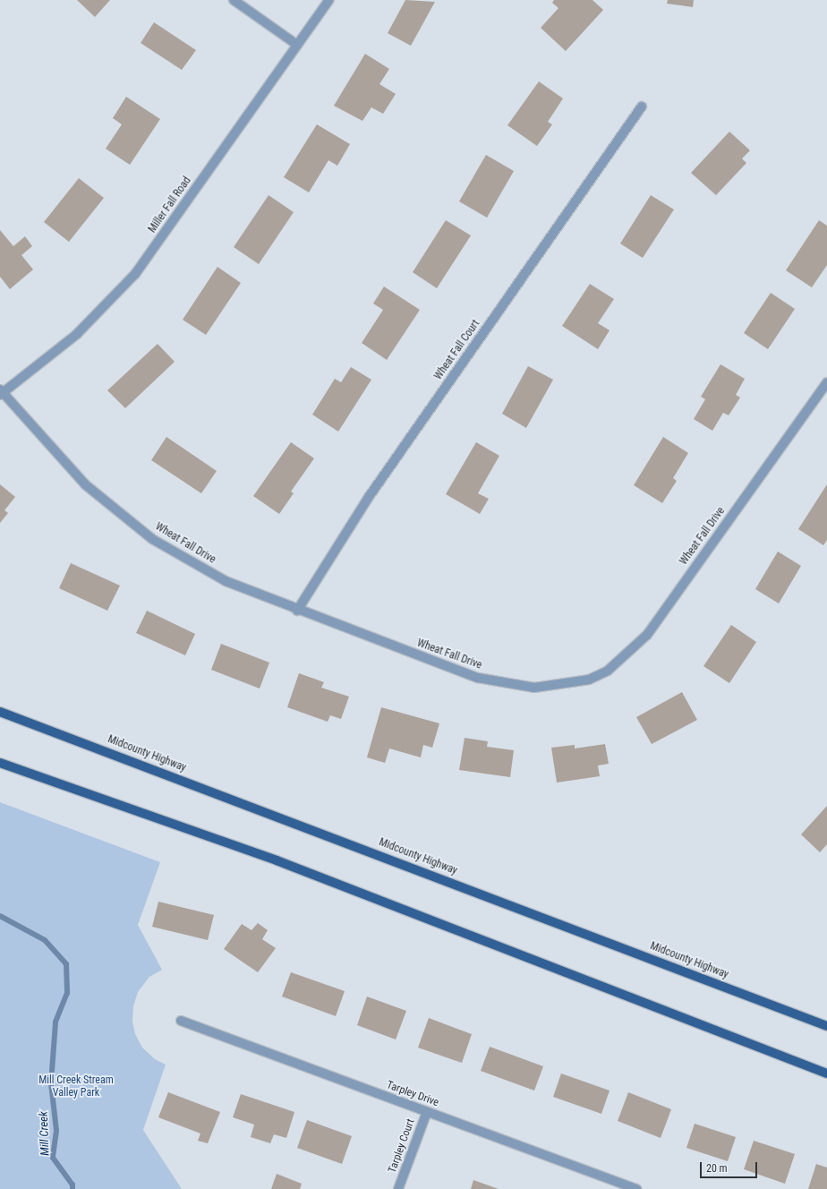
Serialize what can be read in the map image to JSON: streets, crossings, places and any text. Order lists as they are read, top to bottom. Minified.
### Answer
{"streets":{"main road":["Midcounty Highway"],"street":["Miller Fall Road","Wheat Fall Court","Wheat Fall Drive","Tarpley Drive","Tarpley Court"]},"crossings":[["Miller Fall Road","Wheat Fall Drive"],["Wheat Fall Court","Wheat Fall Drive"],["Tarpley Drive","Tarpley Court"]],"water":["Mill Creek"],"parks":["Mill Creek Stream Valley Park"],"scale_bar":"20 m"}
